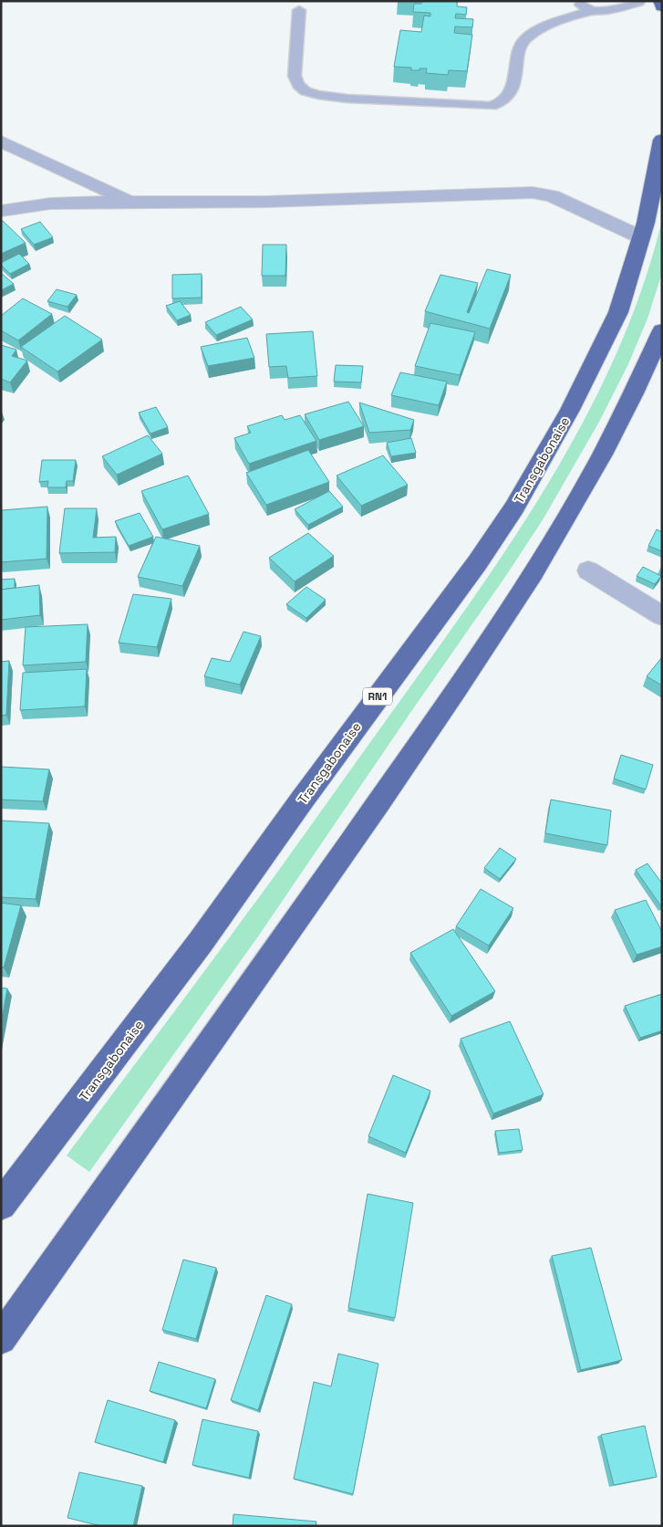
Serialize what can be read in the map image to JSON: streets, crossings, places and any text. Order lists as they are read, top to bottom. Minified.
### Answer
{"streets":{"highway":["Transgabonaise","RN1"]}}
